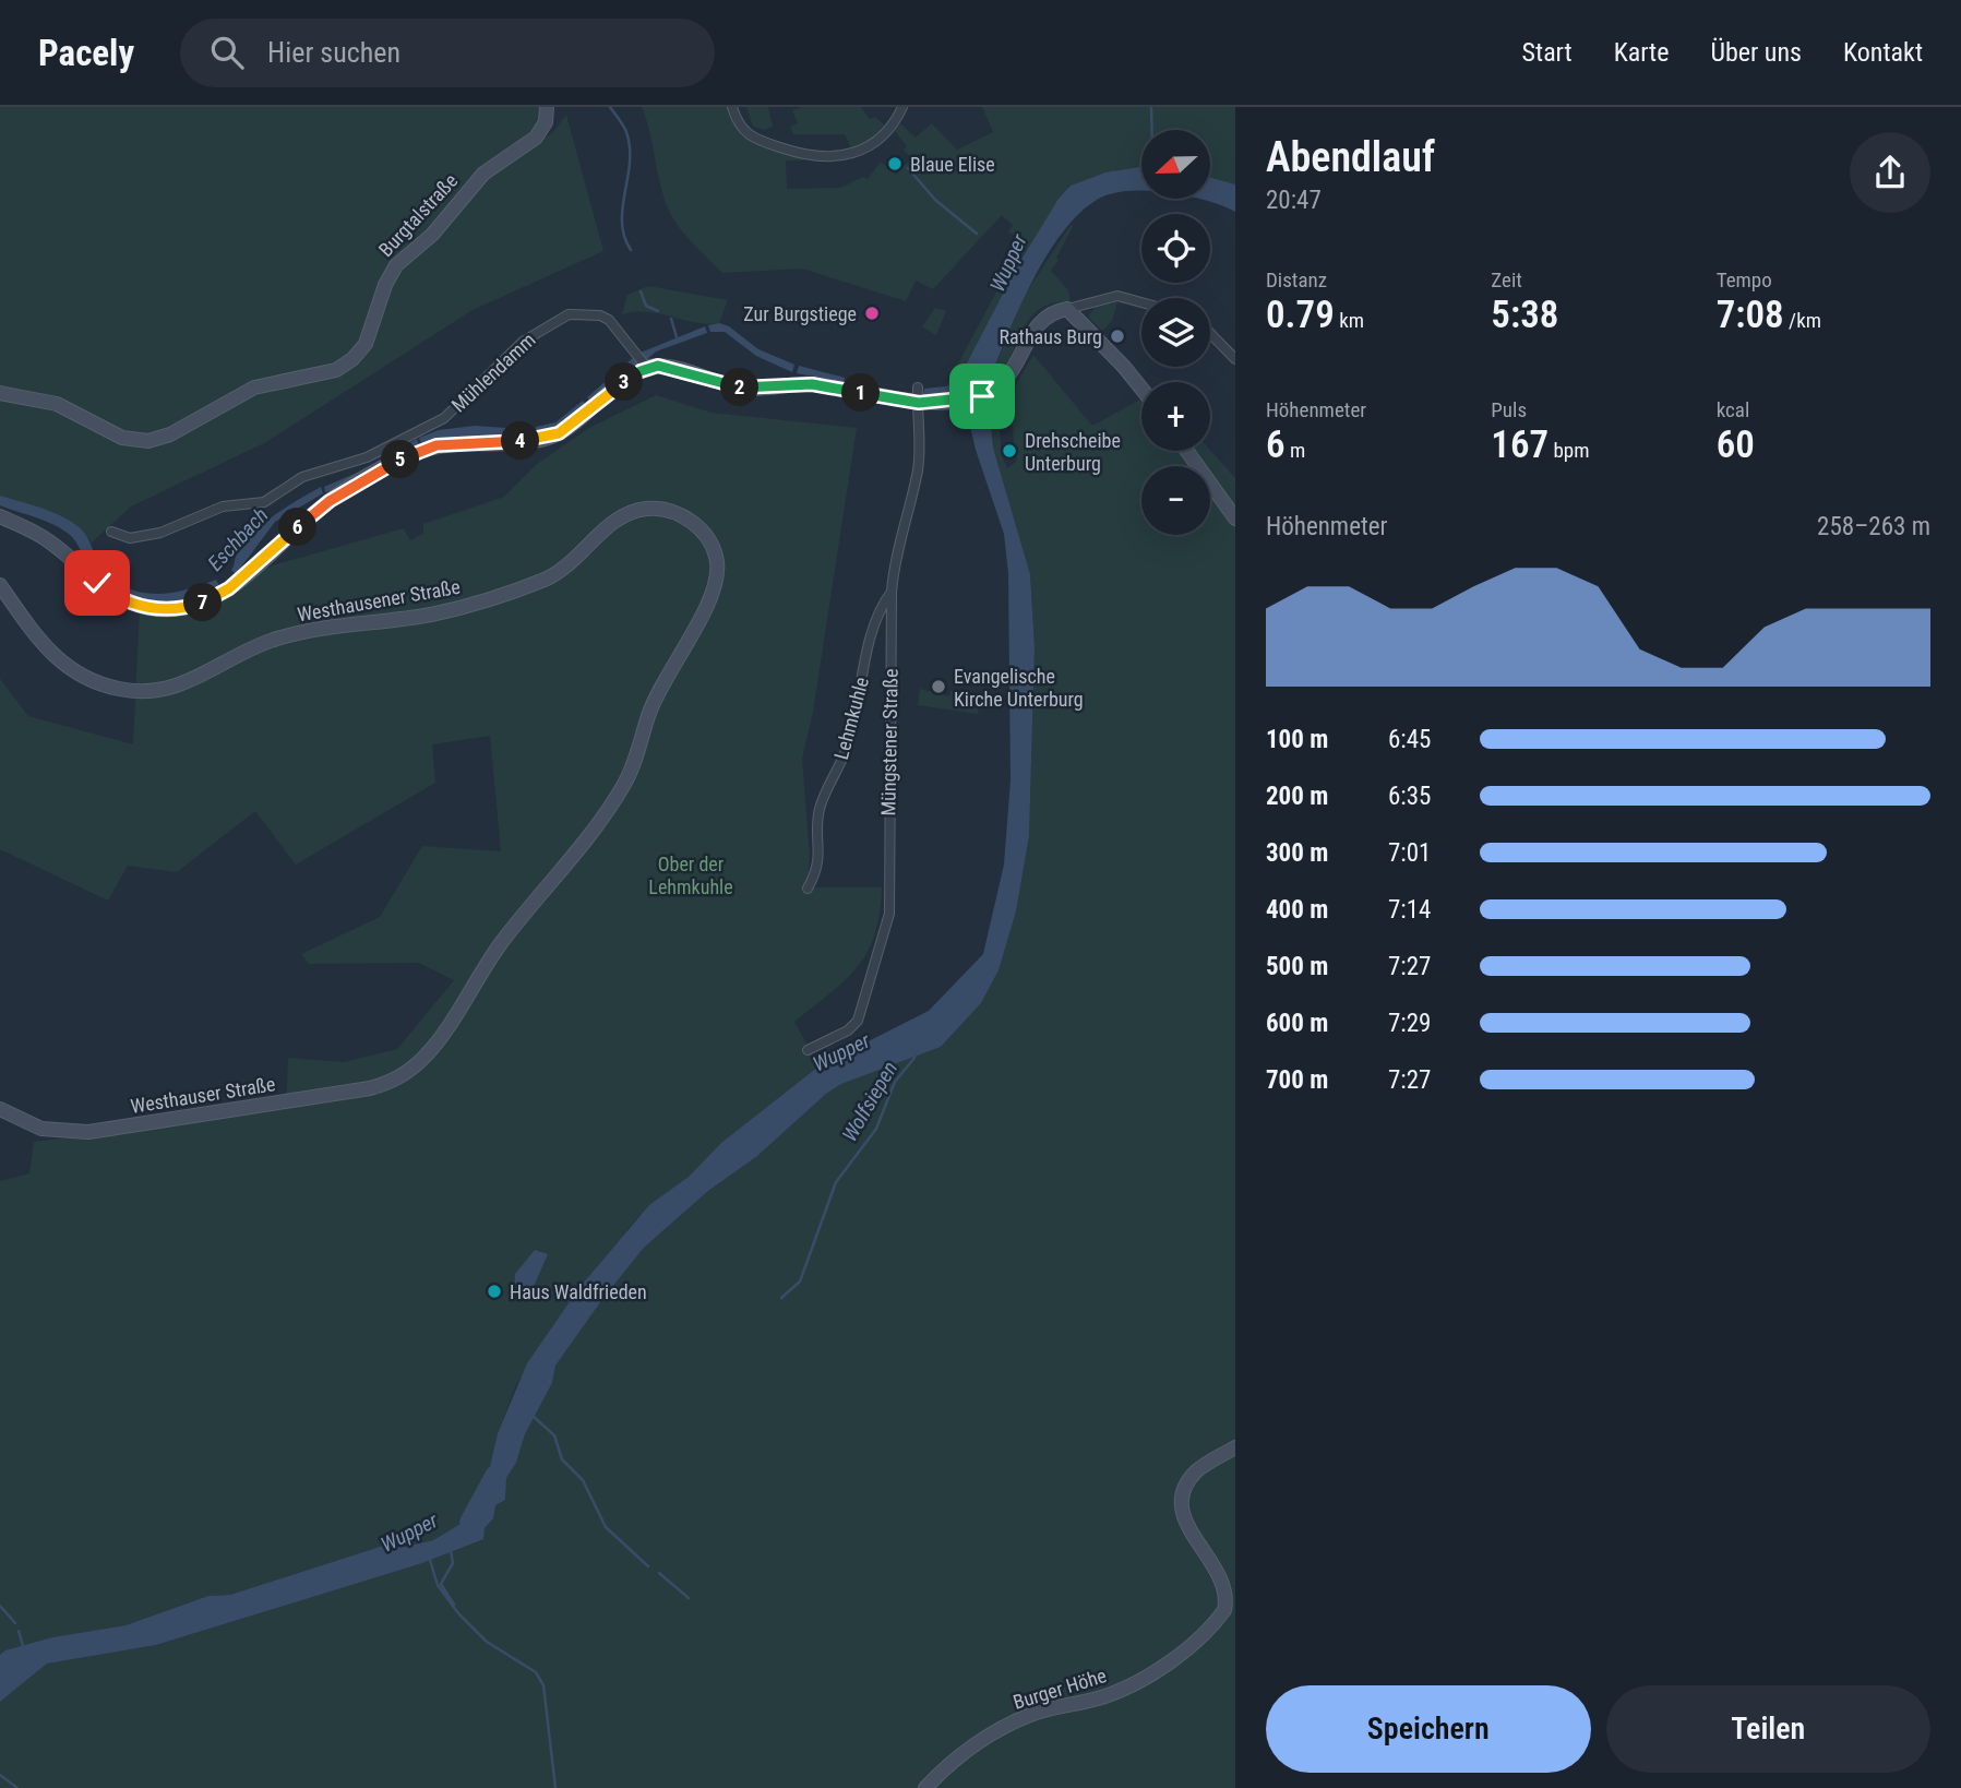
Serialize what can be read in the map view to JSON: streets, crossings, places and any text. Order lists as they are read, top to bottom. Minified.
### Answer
{"streets":{"main road":["Burgtalstraße","Westhausener Straße","Westhauser Straße","Burger Höhe"],"street":["Mühlendamm","Lehmkuhle","Müngstener Straße"]},"crossings":[["Westhausener Straße","Westhauser Straße"],["Lehmkuhle","Müngstener Straße"]],"water":["Wupper","Eschbach","Wolfsiepen"],"parks":["Ober der Lehmkuhle"],"places":["Blaue Elise","Zur Burgstiege","Rathaus Burg","Drehscheibe Unterburg","Evangelische Kirche Unterburg","Haus Waldfrieden"],"north":"left","page":{"header":"Pacely","search":"Hier suchen","nav":["Start","Karte","Über uns","Kontakt"],"heading":["Abendlauf","20:47"],"map_buttons":["+","−"],"stats":[["Distanz","0.79 km"],["Zeit","5:38"],["Tempo","7:08 /km"],["Höhenmeter","6 m"],["Puls","167 bpm"],["kcal","60"]],"pins":["3","2","1","4","5","6","7"],"chart":["Höhenmeter","258–263 m"],"list":[{"name":"100 m","note":"6:45"},{"name":"200 m","note":"6:35"},{"name":"300 m","note":"7:01"},{"name":"400 m","note":"7:14"},{"name":"500 m","note":"7:27"},{"name":"600 m","note":"7:29"},{"name":"700 m","note":"7:27"}],"buttons":["Speichern","Teilen"]}}
